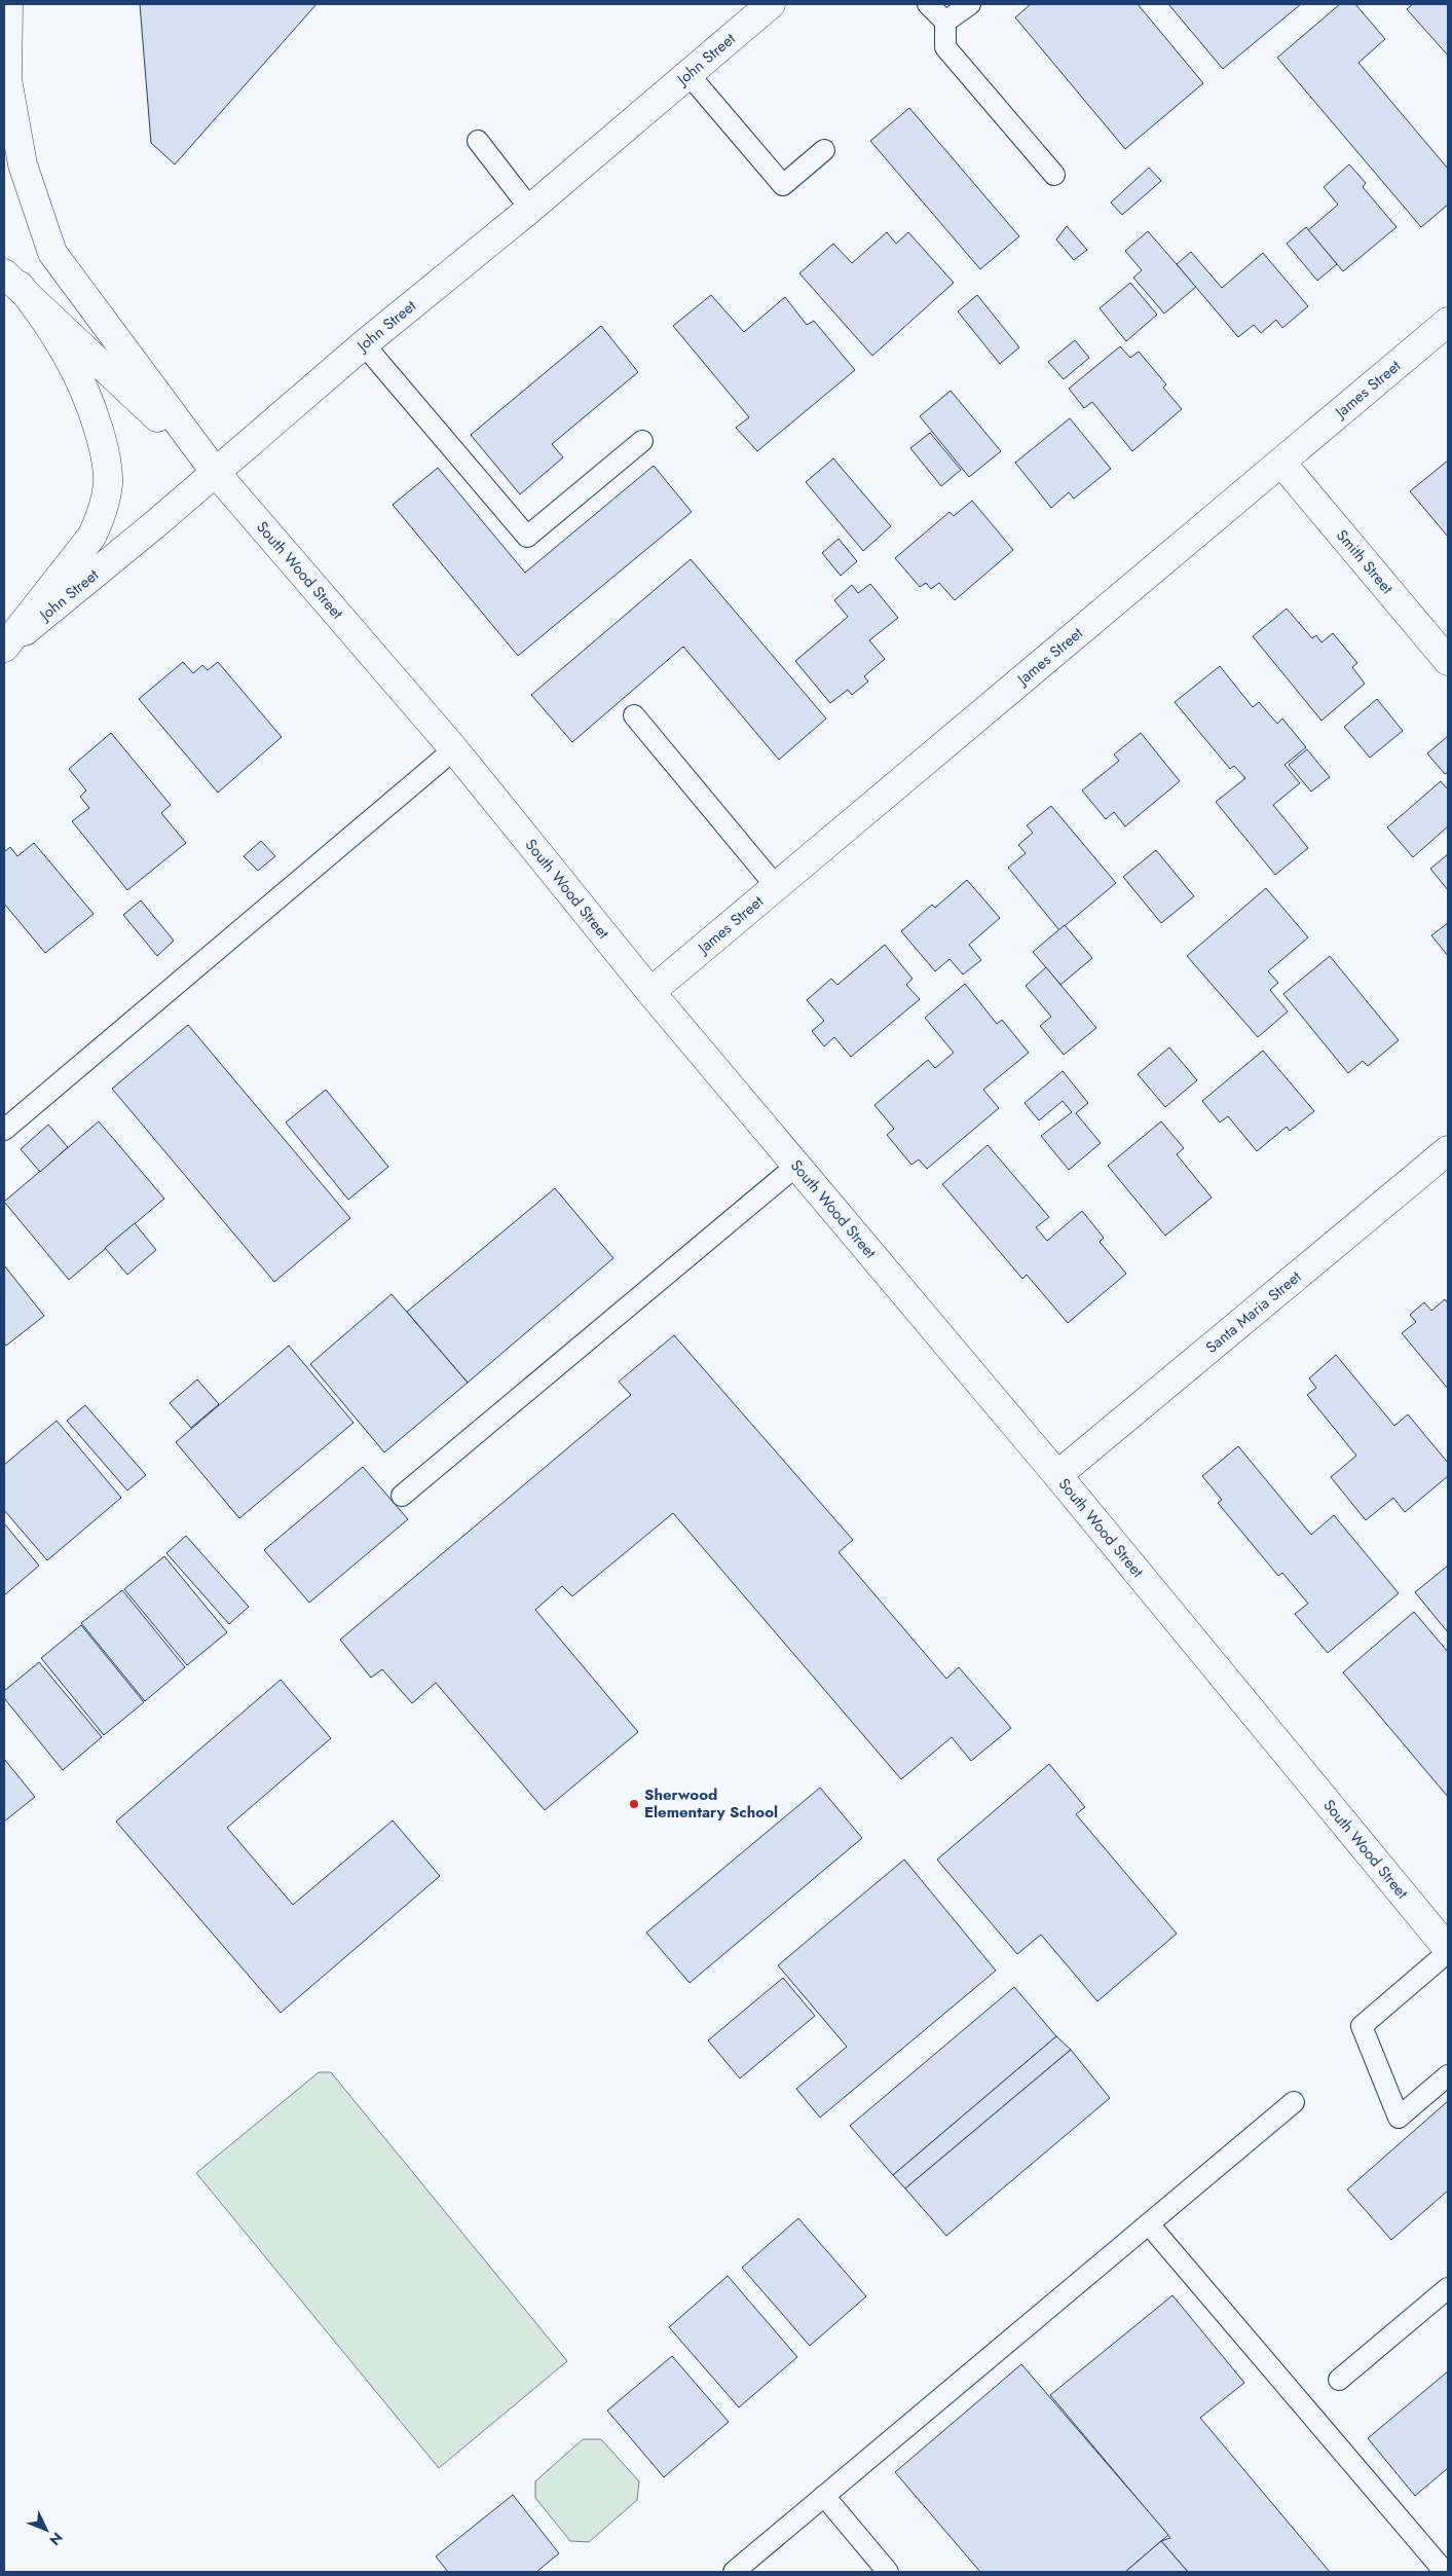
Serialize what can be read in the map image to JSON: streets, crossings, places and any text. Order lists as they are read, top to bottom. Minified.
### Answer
{"streets":{"main road":["John Street","James Street","Smith Street","South Wood Street","Santa Maria Street"]},"crossings":[["John Street","South Wood Street"],["James Street","Smith Street"],["James Street","South Wood Street"],["South Wood Street","Santa Maria Street"]],"places":["Sherwood Elementary School"],"north":"bottom right"}
